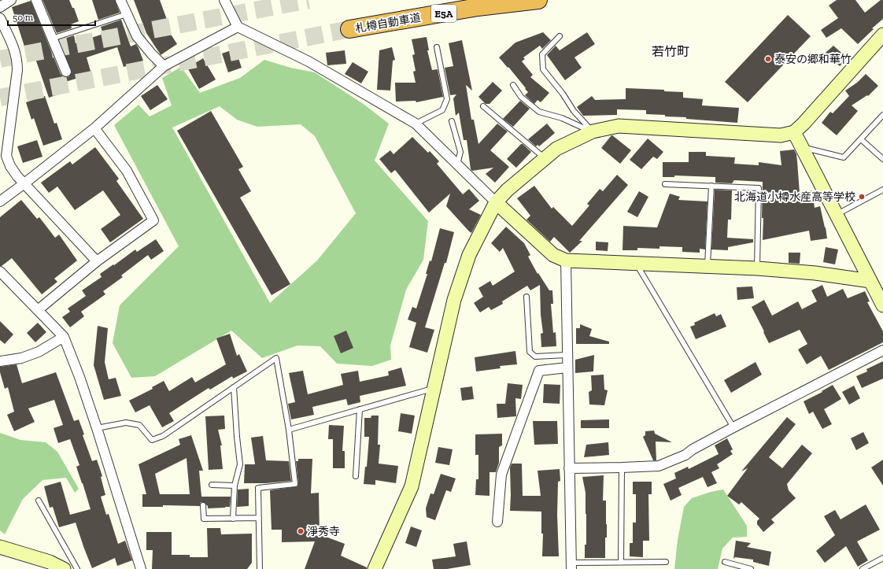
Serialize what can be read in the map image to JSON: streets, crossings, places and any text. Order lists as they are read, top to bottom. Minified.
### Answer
{"streets":{"highway":["E5A","札樽自動車道"]},"districts":["若竹町"],"places":["泰安の郷和華竹","北海道小樽水産高等学校","淨秀寺"],"scale_bar":"50 m"}
